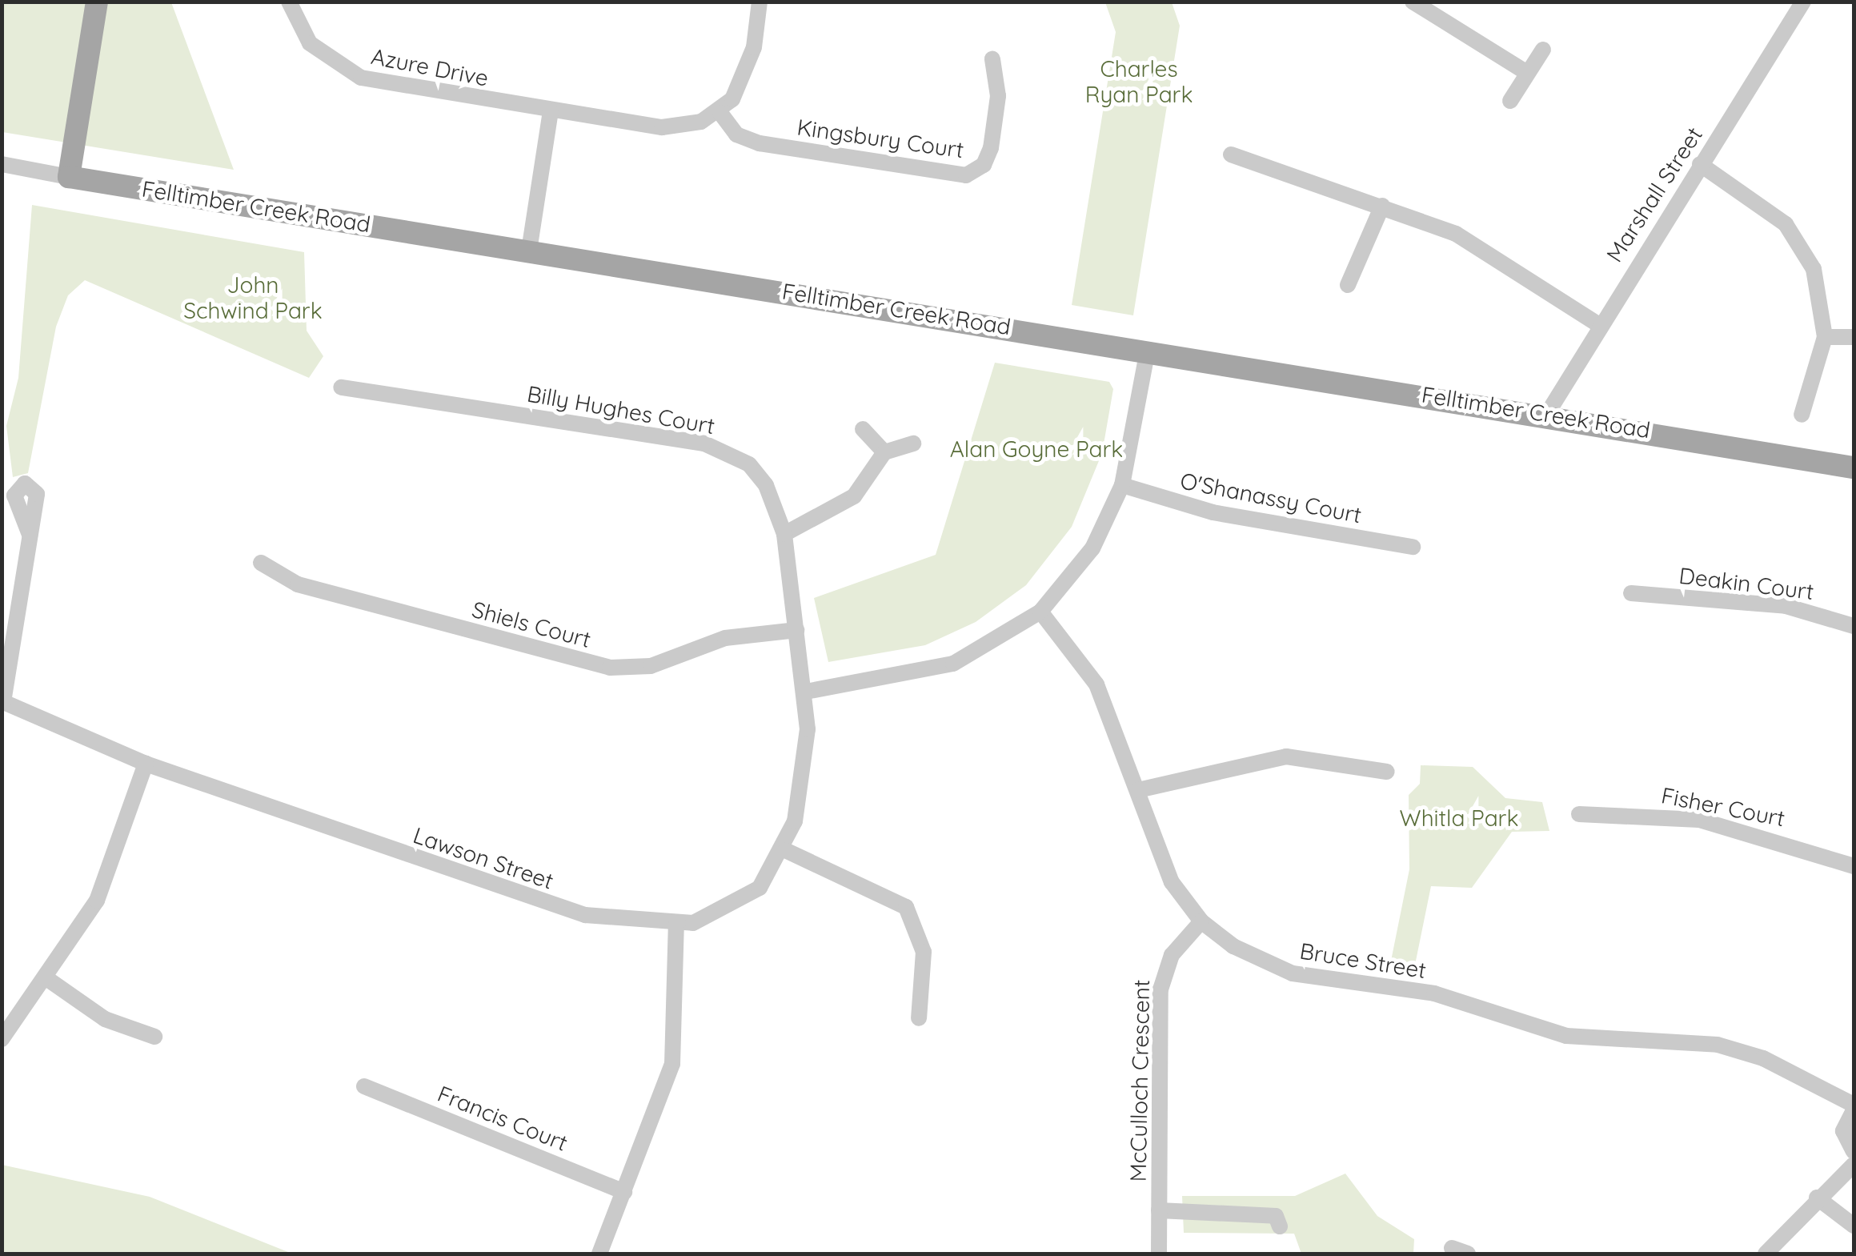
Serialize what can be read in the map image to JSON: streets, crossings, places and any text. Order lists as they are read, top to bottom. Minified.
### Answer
{"streets":{"main road":["Felltimber Creek Road"],"street":["Azure Drive","Kingsbury Court","Marshall Street","Billy Hughes Court","O'Shanassy Court","Deakin Court","Shiels Court","Fisher Court","Lawson Street","Bruce Street","McCulloch Crescent","Francis Court"]},"crossings":[["Azure Drive","Kingsbury Court"],["Marshall Street","Felltimber Creek Road"],["Billy Hughes Court","Shiels Court"],["Billy Hughes Court","Lawson Street"],["Bruce Street","McCulloch Crescent"]],"parks":["Charles Ryan Park","John Schwind Park","Alan Goyne Park","Whitla Park"]}
